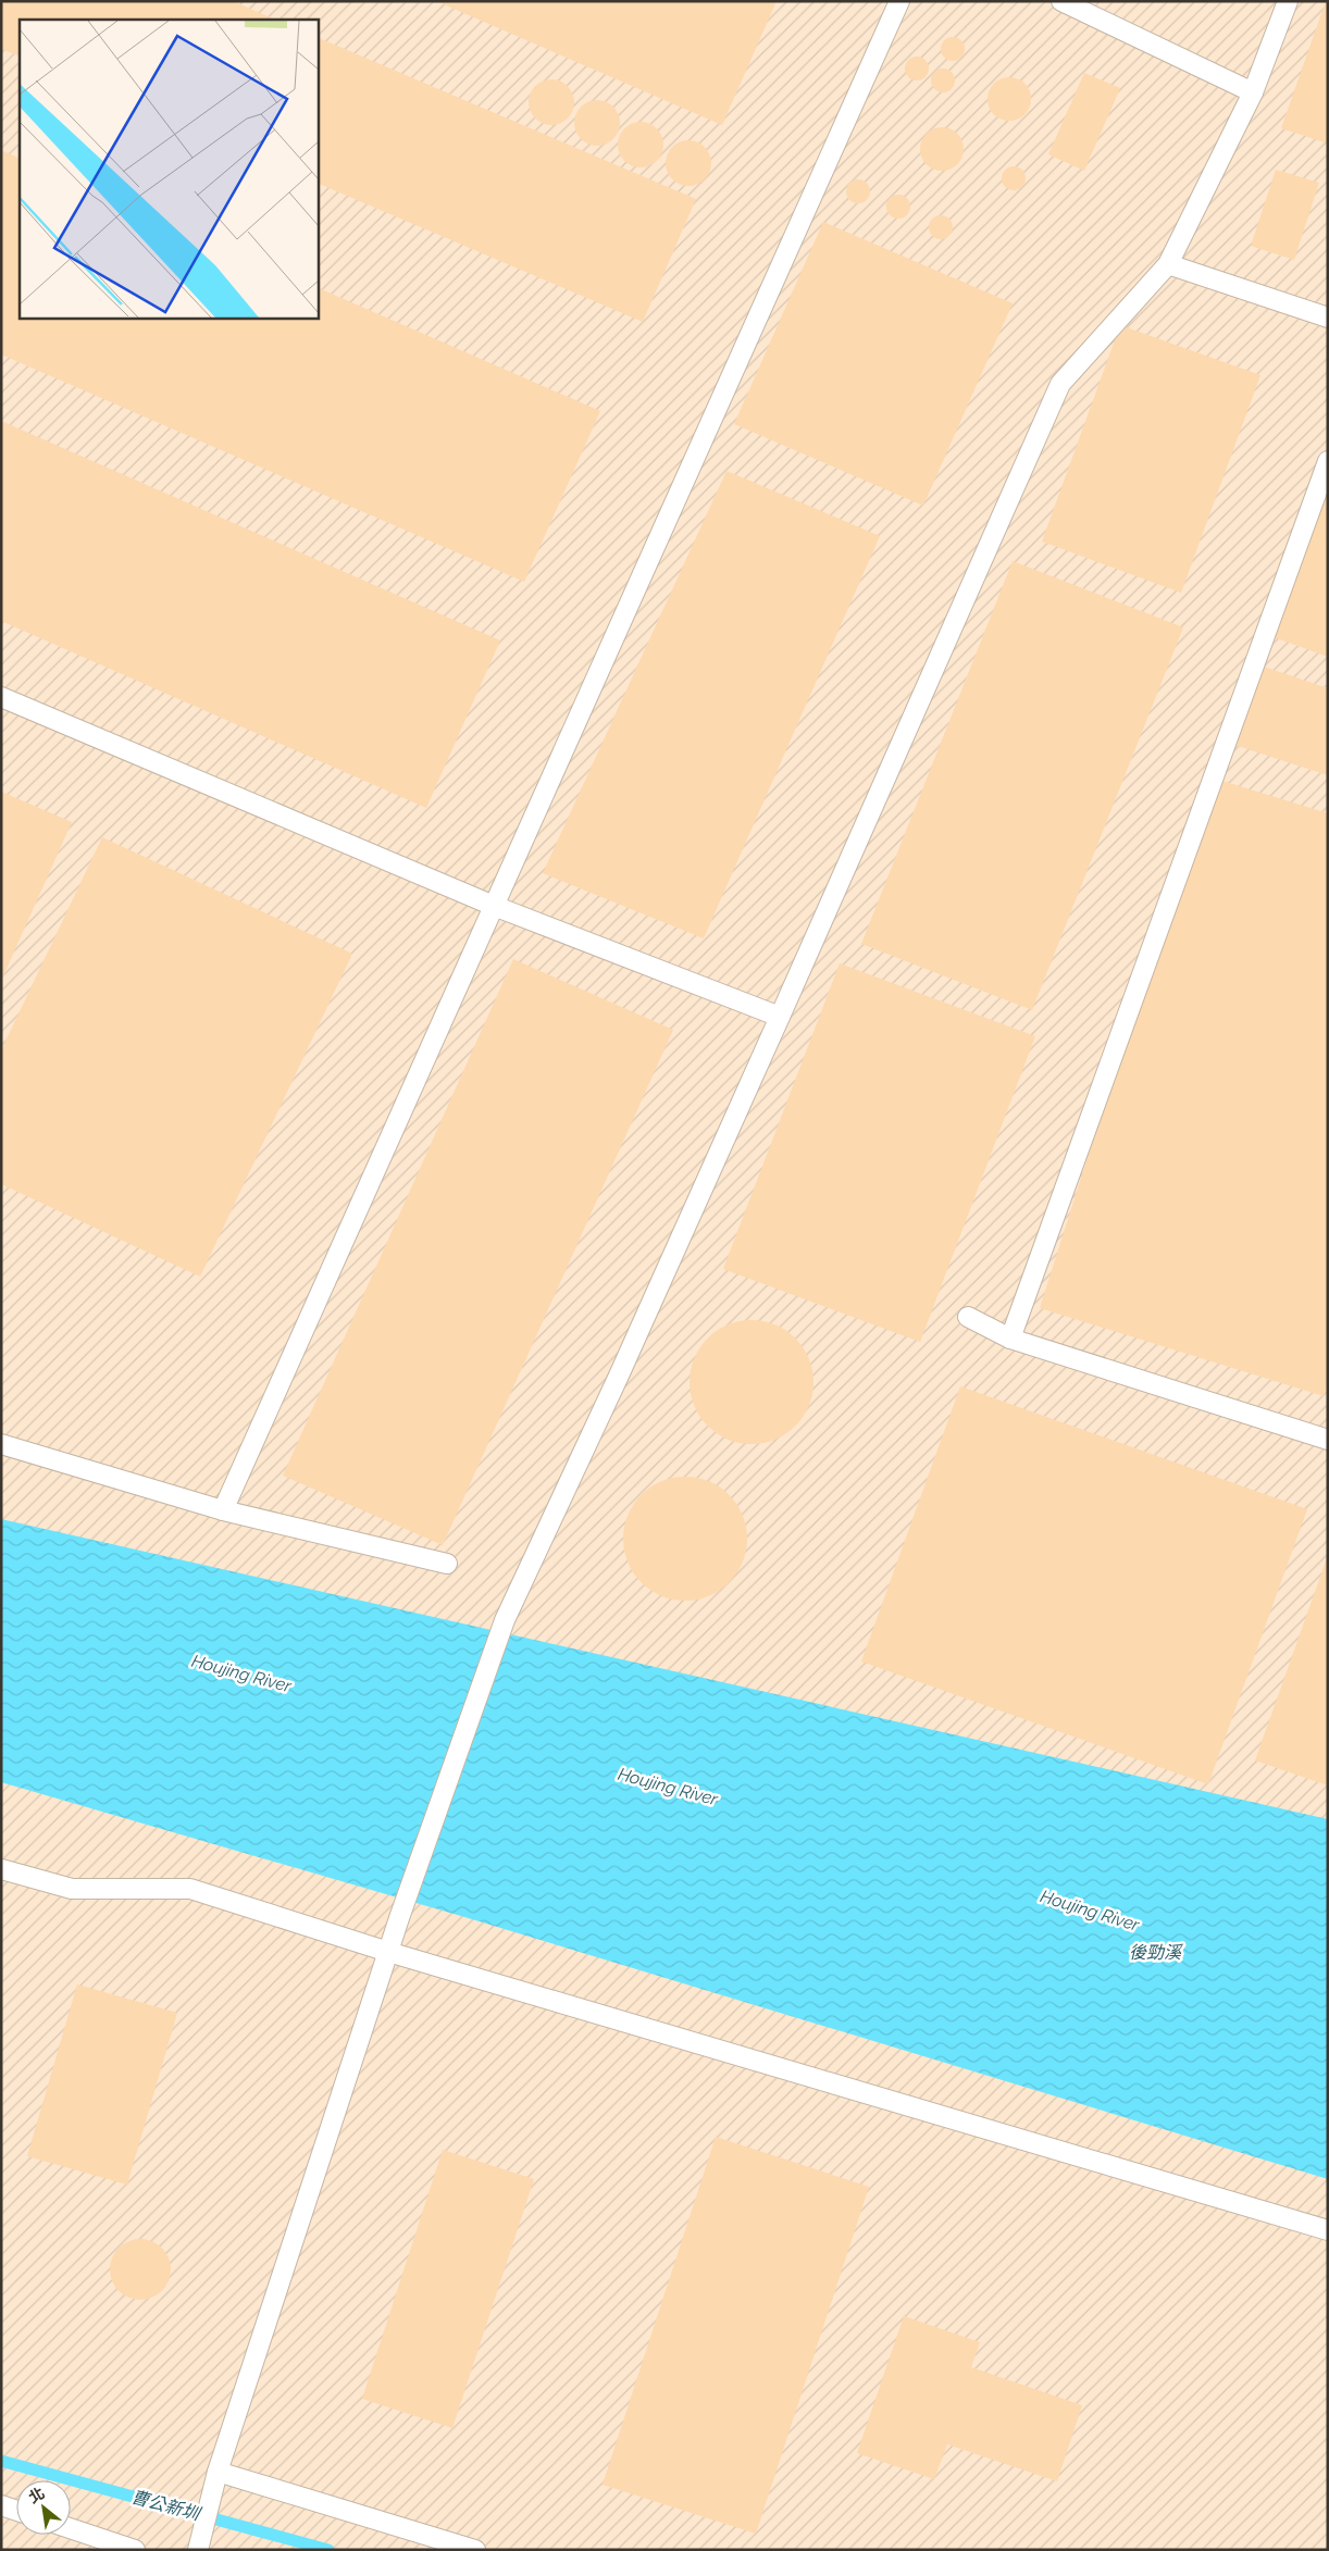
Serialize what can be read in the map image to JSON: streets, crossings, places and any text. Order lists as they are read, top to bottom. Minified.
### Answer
{"water":["Houjing River","後勁溪","曹公新圳"],"north":"top left"}
